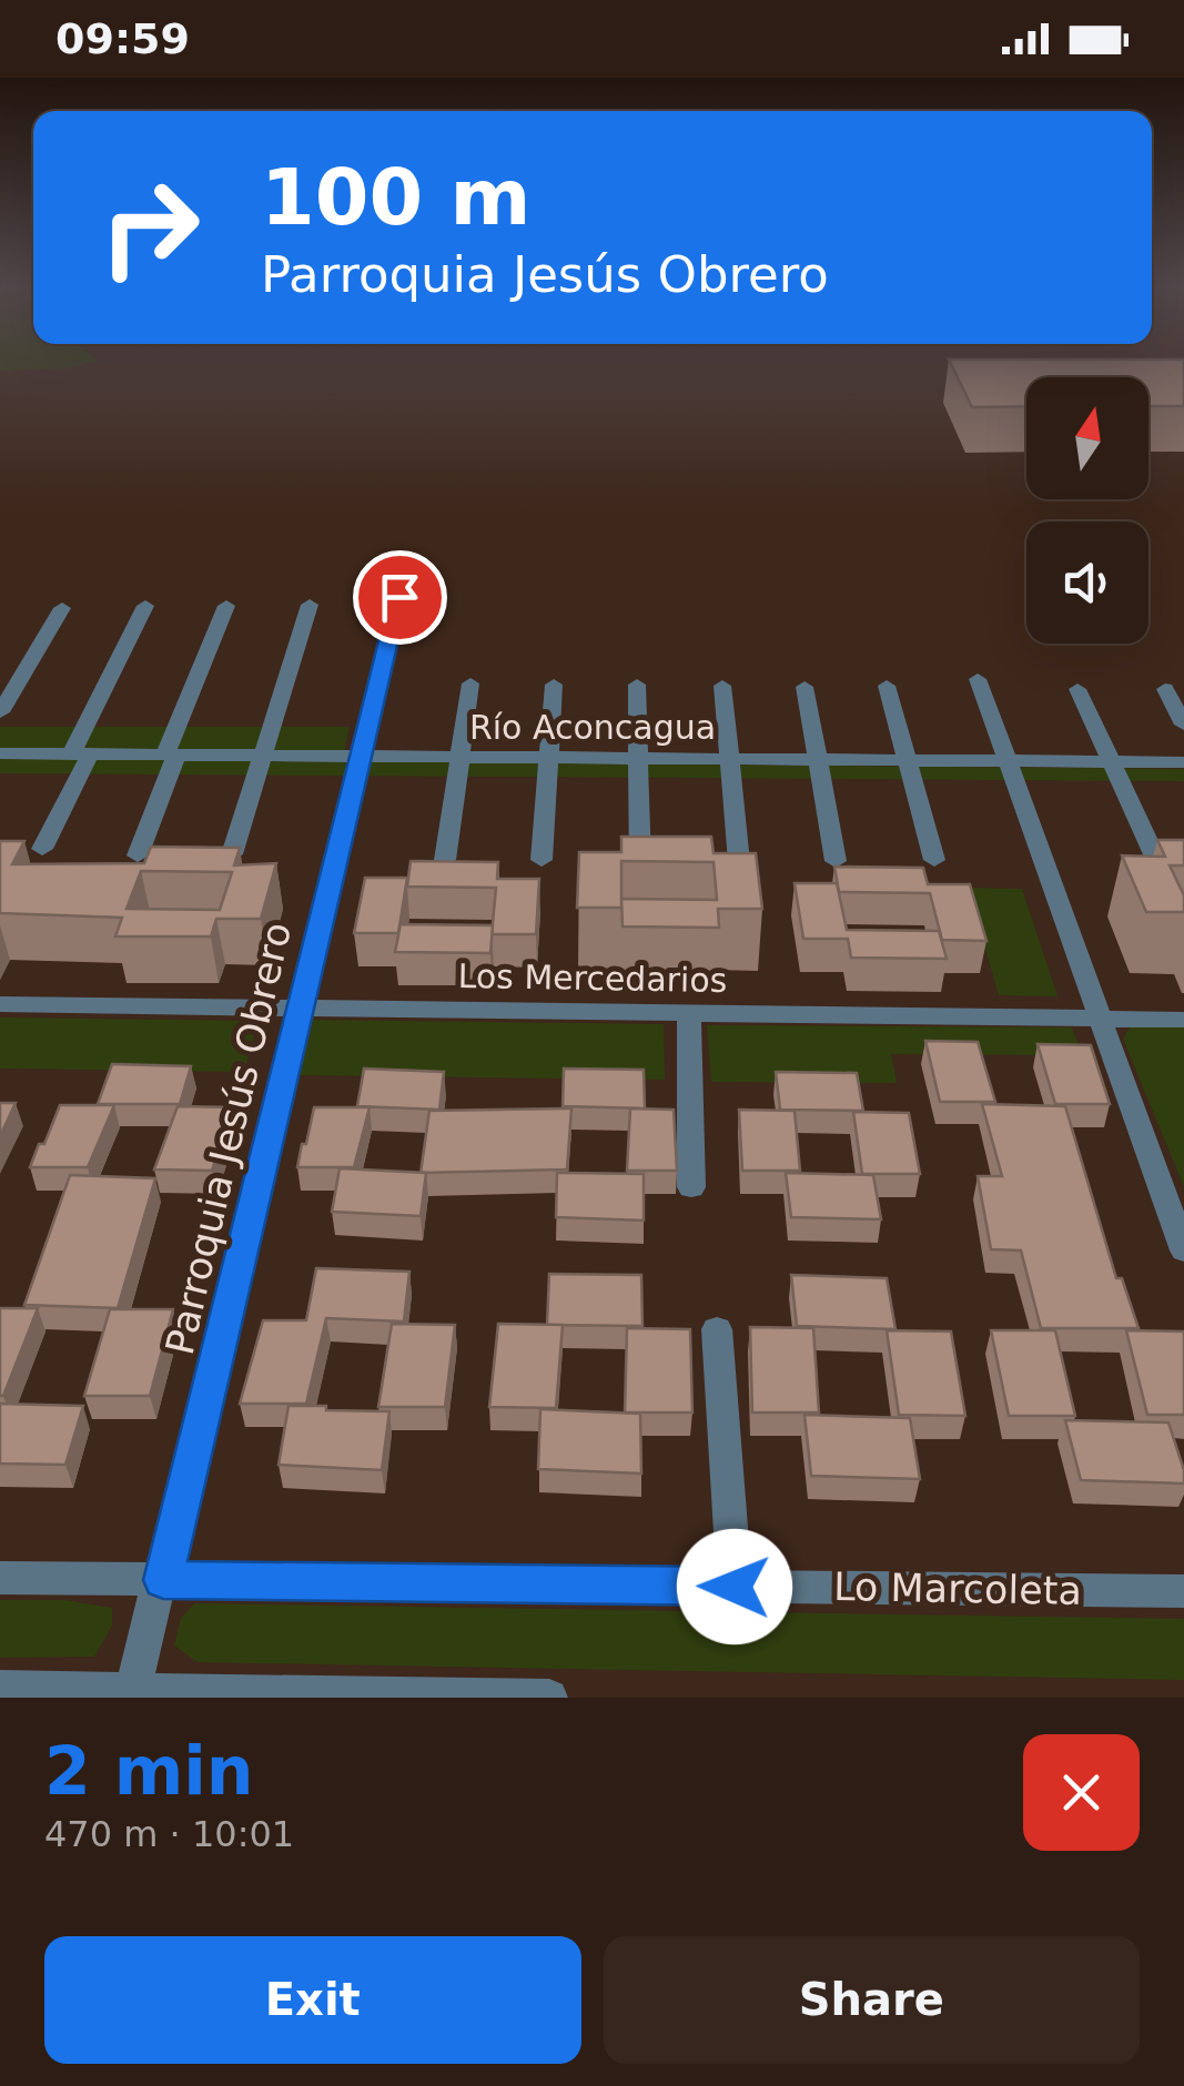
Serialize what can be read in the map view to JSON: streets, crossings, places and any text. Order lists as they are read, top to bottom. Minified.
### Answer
{"streets":{"street":["Río Aconcagua","Los Mercedarios","Parroquia Jesús Obrero","Lo Marcoleta"]},"crossings":[["Río Aconcagua","Parroquia Jesús Obrero"],["Los Mercedarios","Parroquia Jesús Obrero"],["Parroquia Jesús Obrero","Lo Marcoleta"]],"north":"top","page":{"status":"09:59","turn":["100 m","Parroquia Jesús Obrero"],"heading":["2 min","470 m · 10:01"],"buttons":["Exit","Share"]}}
